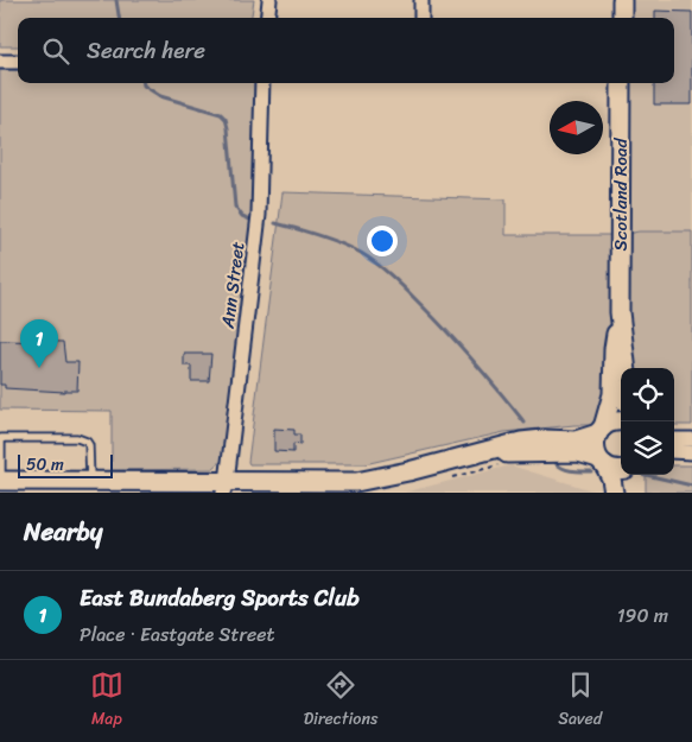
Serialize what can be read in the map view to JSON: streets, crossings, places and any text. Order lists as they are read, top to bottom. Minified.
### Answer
{"streets":{"street":["Scotland Road","Ann Street"]},"scale_bar":"50 m","north":"left","page":{"search":"Search here","pins":"1","scale":"50 m","heading":"Nearby","list":[{"mark":"1","name":"East Bundaberg Sports Club","note":"Place · Eastgate Street","value":"190 m"}],"nav":["Map","Directions","Saved"]}}
